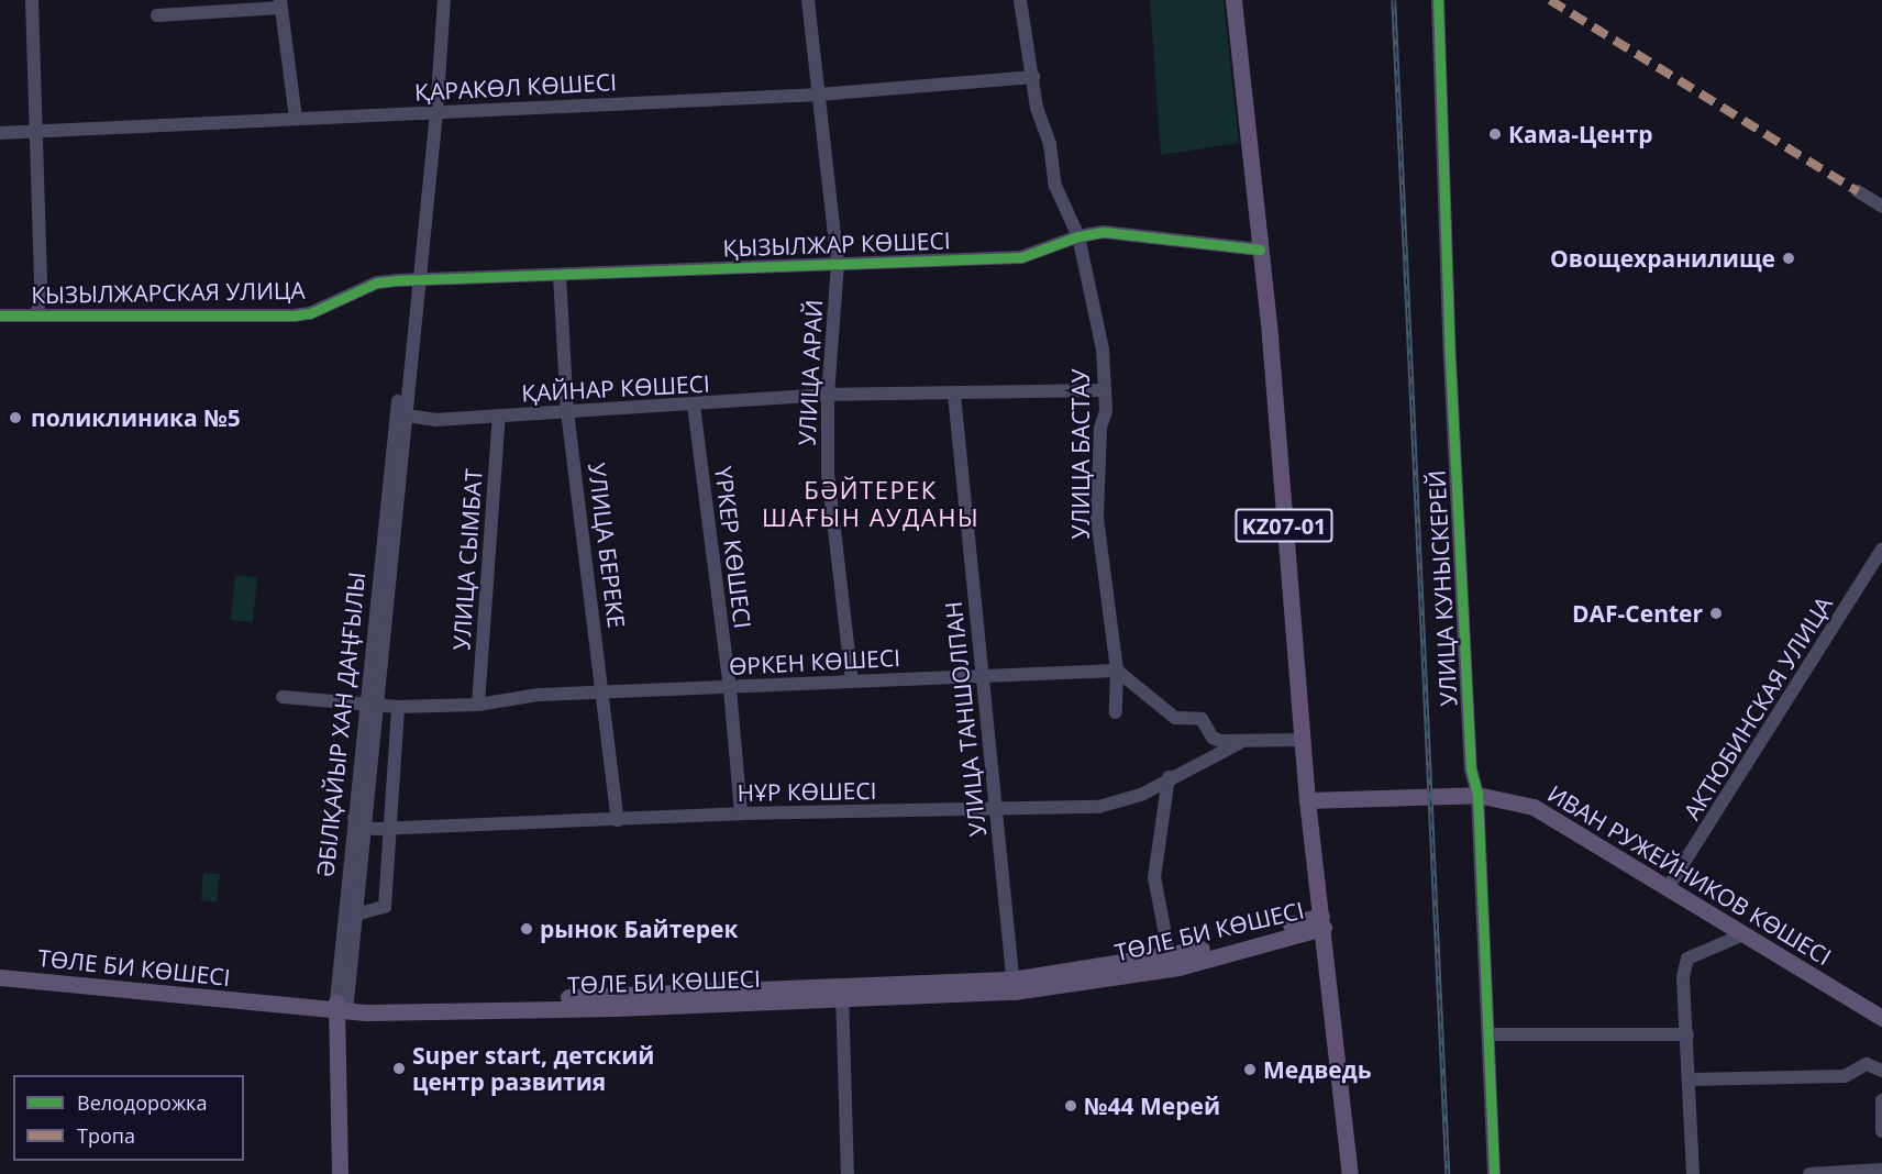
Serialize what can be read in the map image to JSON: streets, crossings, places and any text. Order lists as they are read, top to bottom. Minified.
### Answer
{"streets":{"main road":["KZ07-01","ӘБІЛҚАЙЫР ХАН ДАҢҒЫЛЫ","ИВАН РУЖЕЙНИКОВ КӨШЕСІ","ТӨЛЕ БИ КӨШЕСІ"],"street":["ҚАРАКӨЛ КӨШЕСІ","ҚЫЗЫЛЖАР КӨШЕСІ","КЫЗЫЛЖАРСКАЯ УЛИЦА","УЛИЦА АРАЙ","ҚАЙНАР КӨШЕСІ","УЛИЦА БАСТАУ","УЛИЦА БЕРЕКЕ","ҮРКЕР КӨШЕСІ","УЛИЦА СЫМБАТ","УЛИЦА КУНЫСКЕРЕЙ","ӨРКЕН КӨШЕСІ","АКТЮБИНСКАЯ УЛИЦА","УЛИЦА ТАНШОЛПАН","НҰР КӨШЕСІ"]},"crossings":[["ҚАРАКӨЛ КӨШЕСІ","УЛИЦА АРАЙ"],["ҚАРАКӨЛ КӨШЕСІ","УЛИЦА БАСТАУ"],["ҚЫЗЫЛЖАР КӨШЕСІ","КЫЗЫЛЖАРСКАЯ УЛИЦА"],["ҚЫЗЫЛЖАР КӨШЕСІ","УЛИЦА АРАЙ"],["ҚЫЗЫЛЖАР КӨШЕСІ","УЛИЦА БАСТАУ"],["ҚЫЗЫЛЖАР КӨШЕСІ","KZ07-01"],["ҚЫЗЫЛЖАР КӨШЕСІ","УЛИЦА БЕРЕКЕ"],["ҚЫЗЫЛЖАР КӨШЕСІ","ӘБІЛҚАЙЫР ХАН ДАҢҒЫЛЫ"],["КЫЗЫЛЖАРСКАЯ УЛИЦА","ӘБІЛҚАЙЫР ХАН ДАҢҒЫЛЫ"],["УЛИЦА АРАЙ","ҚАЙНАР КӨШЕСІ"],["УЛИЦА АРАЙ","ӨРКЕН КӨШЕСІ"],["ҚАЙНАР КӨШЕСІ","УЛИЦА БАСТАУ"],["ҚАЙНАР КӨШЕСІ","УЛИЦА БЕРЕКЕ"],["ҚАЙНАР КӨШЕСІ","ҮРКЕР КӨШЕСІ"],["ҚАЙНАР КӨШЕСІ","УЛИЦА СЫМБАТ"],["ҚАЙНАР КӨШЕСІ","УЛИЦА ТАНШОЛПАН"],["ҚАЙНАР КӨШЕСІ","ӘБІЛҚАЙЫР ХАН ДАҢҒЫЛЫ"],["УЛИЦА БАСТАУ","ӨРКЕН КӨШЕСІ"],["KZ07-01","ИВАН РУЖЕЙНИКОВ КӨШЕСІ"],["KZ07-01","ТӨЛЕ БИ КӨШЕСІ"],["УЛИЦА БЕРЕКЕ","ӨРКЕН КӨШЕСІ"],["УЛИЦА БЕРЕКЕ","НҰР КӨШЕСІ"],["ҮРКЕР КӨШЕСІ","ӨРКЕН КӨШЕСІ"],["ҮРКЕР КӨШЕСІ","НҰР КӨШЕСІ"],["УЛИЦА СЫМБАТ","ӨРКЕН КӨШЕСІ"],["УЛИЦА КУНЫСКЕРЕЙ","ИВАН РУЖЕЙНИКОВ КӨШЕСІ"],["ӨРКЕН КӨШЕСІ","УЛИЦА ТАНШОЛПАН"],["ӨРКЕН КӨШЕСІ","ӘБІЛҚАЙЫР ХАН ДАҢҒЫЛЫ"],["АКТЮБИНСКАЯ УЛИЦА","ИВАН РУЖЕЙНИКОВ КӨШЕСІ"],["УЛИЦА ТАНШОЛПАН","НҰР КӨШЕСІ"],["УЛИЦА ТАНШОЛПАН","ТӨЛЕ БИ КӨШЕСІ"],["ӘБІЛҚАЙЫР ХАН ДАҢҒЫЛЫ","НҰР КӨШЕСІ"],["ӘБІЛҚАЙЫР ХАН ДАҢҒЫЛЫ","ТӨЛЕ БИ КӨШЕСІ"]],"districts":["БӘЙТЕРЕК ШАҒЫН АУДАНЫ"],"places":["Кама-Центр","Овощехранилище","поликлиника №5","DAF-Center","рынок Байтерек","Super start, детский центр развития","Медведь","№44 Мерей"],"legend":["Велодорожка","Тропа"]}
